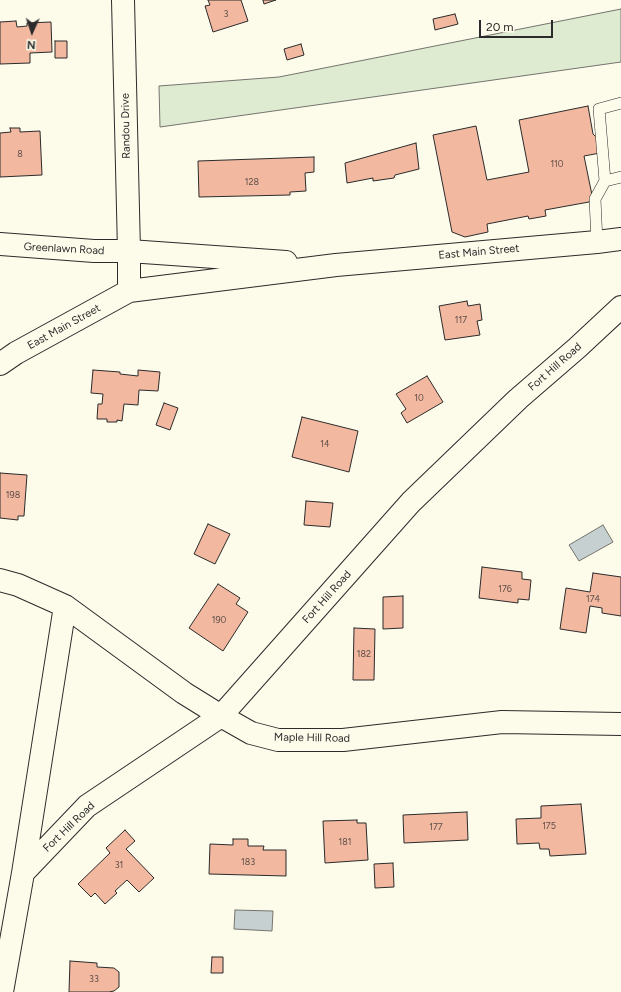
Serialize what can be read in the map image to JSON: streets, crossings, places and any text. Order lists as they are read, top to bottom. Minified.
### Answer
{"streets":{"street":["Randou Drive","Greenlawn Road","East Main Street","Fort Hill Road","Maple Hill Road"]},"crossings":[["Randou Drive","Greenlawn Road"],["Randou Drive","East Main Street"],["Greenlawn Road","East Main Street"],["Fort Hill Road","Maple Hill Road"]],"house_numbers":["3","8","110","128","117","10","14","198","176","174","190","182","175","177","181","183","31","33"],"scale_bar":"20 m","north":"bottom"}
